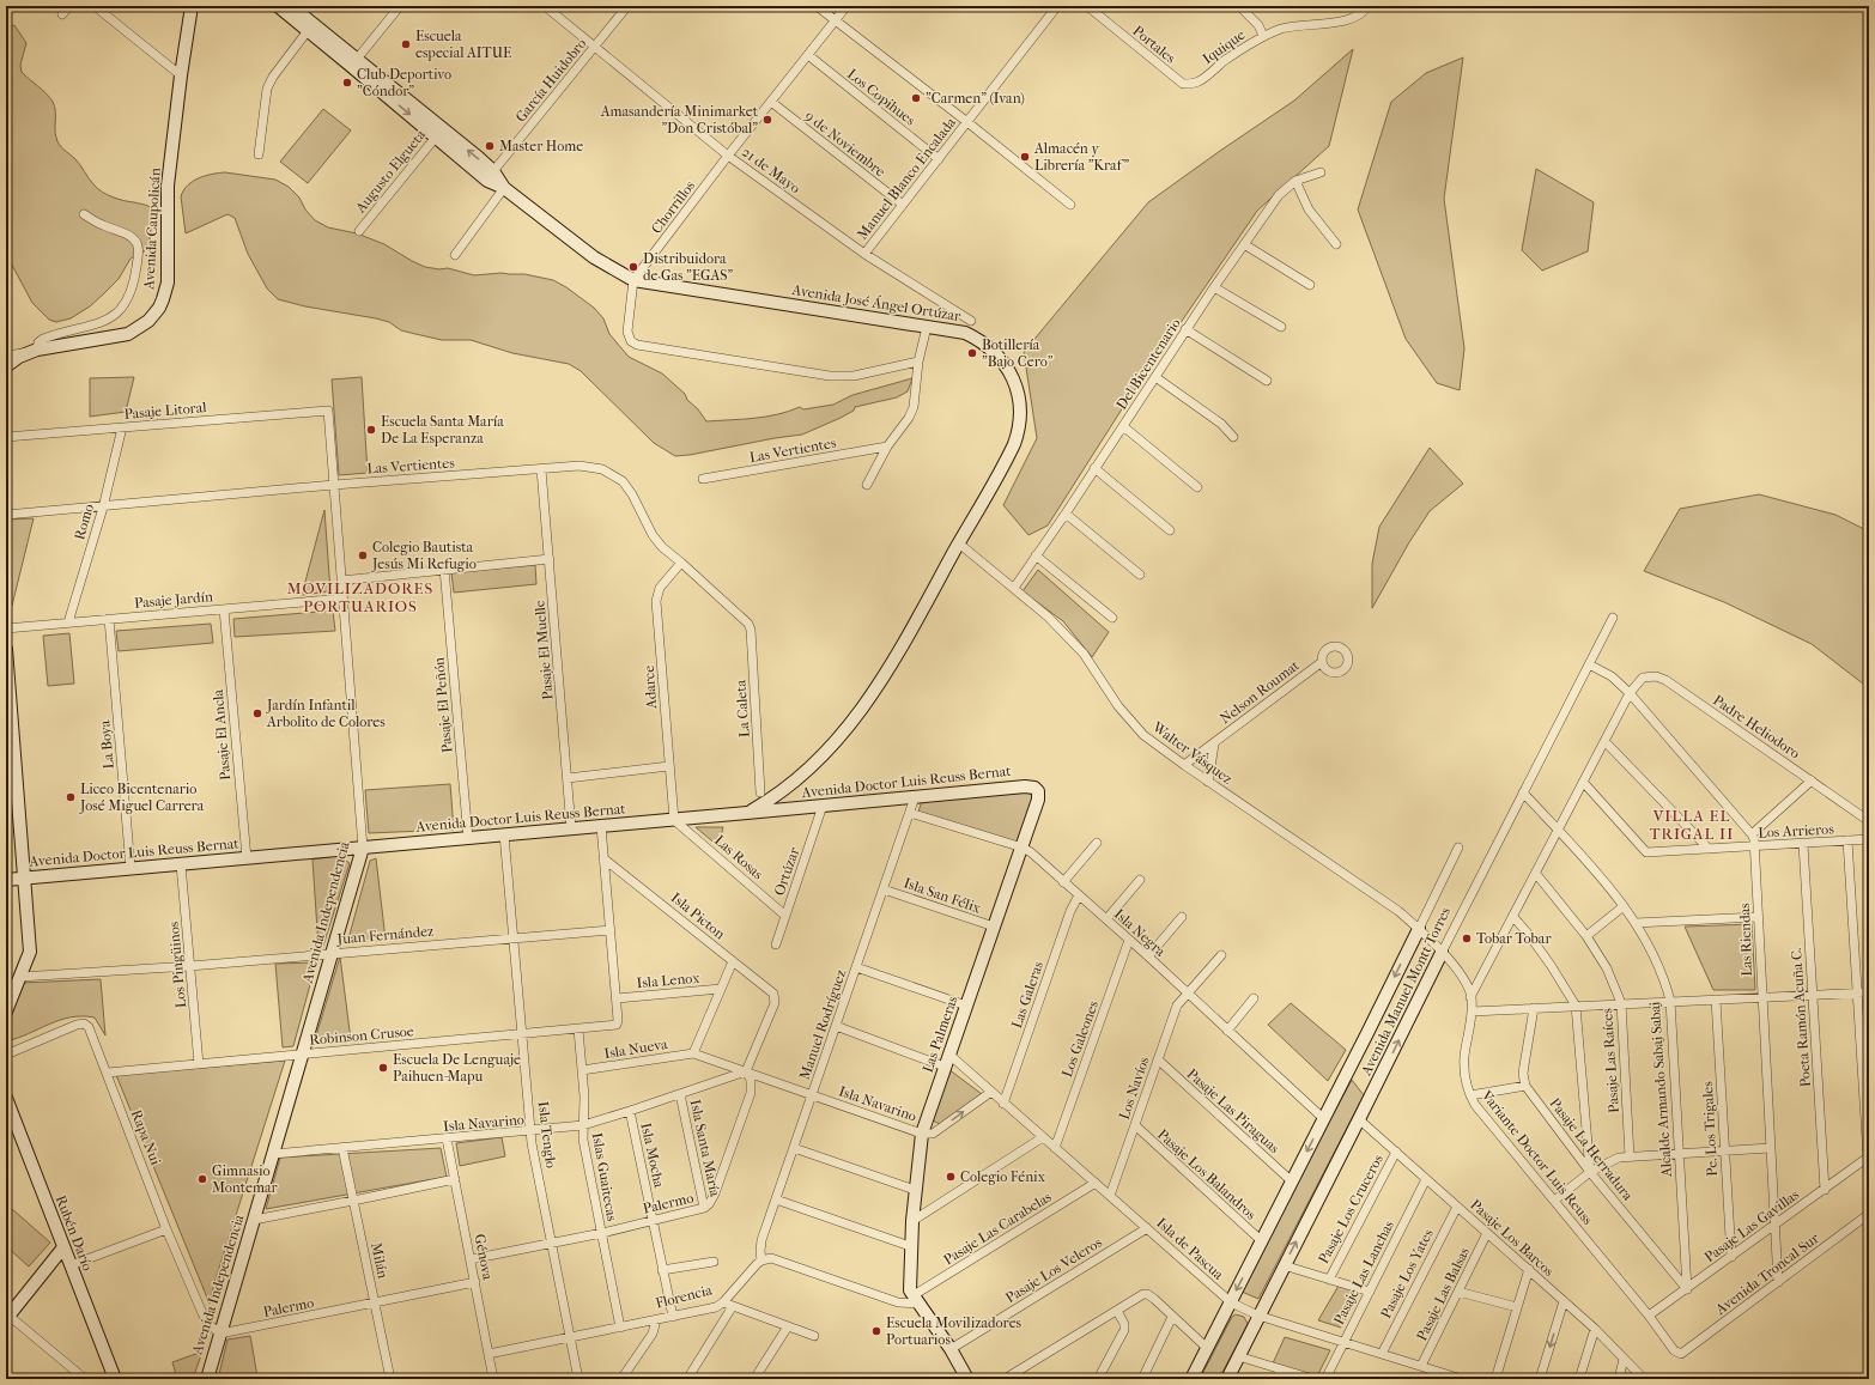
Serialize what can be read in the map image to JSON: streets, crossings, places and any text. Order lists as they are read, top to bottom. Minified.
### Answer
{"streets":{"street":["Portales","Iquique","García Huidobro","Los Copihues","9 de Noviembre","21 de Mayo","Augusto Elgueta","Manuel Blanco Encalada","Chorrillos","Avenida Caupolicán","Avenida José Ángel Ortúzar","Del Bicentenario","Pasaje Litoral","Las Vertientes","Romo","Pasaje Jardín","Pasaje El Muelle","Adarce","Nelson Roumat","Pasaje El Peñón","La Caleta","Padre Heliodoro","Pasaje El Ancla","La Boya","Walter Vásquez","Avenida Doctor Luis Reuss Bernat","Los Arrieros","Las Rosas","Ortúzar","Isla San Félix","Avenida Independencia","Isla Picton","Isla Negra","Juan Fernández","Las Riendas","Los Pingüinos","Isla Lenox","Avenida Manuel Montt Torres","Las Galeras","Poeta Ramón Acuña C.","Manuel Rodríguez","Las Palmeras","Robinson Crusoe","Los Galeones","Isla Nueva","Pasaje Las Raíces","Los Navíos","Alcalde Armando Sabaj Sabaj","Isla Navarino","Pasaje Las Piraguas","Pe. Los Trigales","Isla Tenglo","Rapa Nui","Isla Santa María","Pasaje La Herradura","Isla Mocha","Variante Doctor Luis Reuss","Pasaje Los Balandros","Islas Guaitecas","Palermo","Pasaje Los Cruceros","Pasaje Las Gavillas","Pasaje Las Carabelas","Rubén Darío","Pasaje Los Barcos","Isla de Pascua","Génova","Milán","Pasaje Los Veleros","Pasaje Las Lanchas","Pasaje Los Yates","Avenida Troncal Sur","Pasaje Las Balsas","Florencia"]},"crossings":[["Portales","Iquique"],["García Huidobro","21 de Mayo"],["García Huidobro","Avenida José Ángel Ortúzar"],["Los Copihues","Manuel Blanco Encalada"],["Los Copihues","Chorrillos"],["9 de Noviembre","Manuel Blanco Encalada"],["9 de Noviembre","Chorrillos"],["21 de Mayo","Manuel Blanco Encalada"],["21 de Mayo","Chorrillos"],["Augusto Elgueta","Avenida José Ángel Ortúzar"],["Chorrillos","Avenida José Ángel Ortúzar"],["Avenida José Ángel Ortúzar","Walter Vásquez"],["Avenida José Ángel Ortúzar","Avenida Doctor Luis Reuss Bernat"],["Del Bicentenario","Walter Vásquez"],["Pasaje Litoral","Romo"],["Pasaje Litoral","Avenida Independencia"],["Las Vertientes","Romo"],["Las Vertientes","Pasaje El Muelle"],["Las Vertientes","Adarce"],["Las Vertientes","La Caleta"],["Las Vertientes","Avenida Independencia"],["Romo","Pasaje Jardín"],["Pasaje Jardín","Pasaje El Ancla"],["Pasaje Jardín","La Boya"],["Pasaje Jardín","Avenida Independencia"],["Pasaje El Muelle","Avenida Doctor Luis Reuss Bernat"],["Adarce","Avenida Doctor Luis Reuss Bernat"],["Adarce","Las Rosas"],["Nelson Roumat","Walter Vásquez"],["Pasaje El Peñón","Avenida Doctor Luis Reuss Bernat"],["Padre Heliodoro","Las Riendas"],["Pasaje El Ancla","Avenida Doctor Luis Reuss Bernat"],["La Boya","Avenida Doctor Luis Reuss Bernat"],["Walter Vásquez","Avenida Manuel Montt Torres"],["Walter Vásquez","Variante Doctor Luis Reuss"],["Avenida Doctor Luis Reuss Bernat","Las Rosas"],["Avenida Doctor Luis Reuss Bernat","Ortúzar"],["Avenida Doctor Luis Reuss Bernat","Avenida Independencia"],["Avenida Doctor Luis Reuss Bernat","Los Pingüinos"],["Avenida Doctor Luis Reuss Bernat","Manuel Rodríguez"],["Avenida Doctor Luis Reuss Bernat","Las Palmeras"],["Avenida Doctor Luis Reuss Bernat","Isla Tenglo"],["Los Arrieros","Las Riendas"],["Los Arrieros","Poeta Ramón Acuña C."],["Las Rosas","Ortúzar"],["Isla San Félix","Manuel Rodríguez"],["Isla San Félix","Las Palmeras"],["Avenida Independencia","Juan Fernández"],["Avenida Independencia","Robinson Crusoe"],["Avenida Independencia","Isla Navarino"],["Avenida Independencia","Rapa Nui"],["Avenida Independencia","Palermo"],["Isla Picton","Isla Navarino"],["Isla Picton","Palermo"],["Isla Negra","Avenida Manuel Montt Torres"],["Isla Negra","Las Galeras"],["Isla Negra","Manuel Rodríguez"],["Isla Negra","Las Palmeras"],["Isla Negra","Los Galeones"],["Isla Negra","Los Navíos"],["Juan Fernández","Los Pingüinos"],["Juan Fernández","Isla Tenglo"],["Las Riendas","Avenida Manuel Montt Torres"],["Las Riendas","Pasaje Las Gavillas"],["Las Riendas","Avenida Troncal Sur"],["Los Pingüinos","Robinson Crusoe"],["Isla Lenox","Robinson Crusoe"],["Avenida Manuel Montt Torres","Alcalde Armando Sabaj Sabaj"],["Avenida Manuel Montt Torres","Pasaje Las Piraguas"],["Avenida Manuel Montt Torres","Variante Doctor Luis Reuss"],["Avenida Manuel Montt Torres","Pasaje Los Balandros"],["Avenida Manuel Montt Torres","Pasaje Los Barcos"],["Avenida Manuel Montt Torres","Isla de Pascua"],["Las Galeras","Isla de Pascua"],["Poeta Ramón Acuña C.","Pasaje Las Gavillas"],["Manuel Rodríguez","Isla Navarino"],["Manuel Rodríguez","Florencia"],["Las Palmeras","Isla Navarino"],["Las Palmeras","Pasaje Las Carabelas"],["Las Palmeras","Isla de Pascua"],["Robinson Crusoe","Isla Tenglo"],["Robinson Crusoe","Rapa Nui"],["Robinson Crusoe","Islas Guaitecas"],["Los Galeones","Isla de Pascua"],["Isla Nueva","Isla Navarino"],["Isla Nueva","Islas Guaitecas"],["Los Navíos","Pasaje Las Piraguas"],["Los Navíos","Pasaje Los Balandros"],["Los Navíos","Isla de Pascua"],["Alcalde Armando Sabaj Sabaj","Pasaje La Herradura"],["Alcalde Armando Sabaj Sabaj","Pasaje Las Gavillas"],["Isla Navarino","Isla Tenglo"],["Isla Navarino","Isla Santa María"],["Isla Navarino","Isla Mocha"],["Isla Navarino","Islas Guaitecas"],["Isla Navarino","Palermo"],["Isla Navarino","Isla de Pascua"],["Isla Navarino","Génova"],["Isla Navarino","Milán"],["Pe. Los Trigales","Pasaje Las Gavillas"],["Isla Tenglo","Palermo"],["Isla Tenglo","Florencia"],["Rapa Nui","Palermo"],["Isla Santa María","Palermo"],["Pasaje La Herradura","Pasaje Las Gavillas"],["Isla Mocha","Palermo"],["Isla Mocha","Florencia"],["Variante Doctor Luis Reuss","Pasaje Las Gavillas"],["Variante Doctor Luis Reuss","Avenida Troncal Sur"],["Islas Guaitecas","Palermo"],["Islas Guaitecas","Florencia"],["Palermo","Génova"],["Palermo","Milán"],["Pasaje Los Cruceros","Pasaje Los Barcos"],["Pasaje Las Carabelas","Isla de Pascua"],["Pasaje Los Barcos","Pasaje Las Lanchas"],["Pasaje Los Barcos","Pasaje Los Yates"],["Pasaje Los Barcos","Pasaje Las Balsas"],["Isla de Pascua","Pasaje Los Veleros"],["Isla de Pascua","Pasaje Las Lanchas"],["Isla de Pascua","Pasaje Los Yates"],["Isla de Pascua","Pasaje Las Balsas"],["Génova","Florencia"]],"districts":["MOVILIZADORES PORTUARIOS","VILLA EL TRIGAL II"],"places":["Escuela especial AITUE","Club Deportivo \"Cóndor\"","\"Carmen\" (Ivan)","Amasandería Minimarket \"Don Cristóbal\"","Master Home","Almacén y Librería \"Kraf\"","Distribuidora de Gas \"EGAS\"","Botillería \"Bajo Cero\"","Escuela Santa María De La Esperanza","Colegio Bautista Jesús Mi Refugio","Jardín Infantil Arbolito de Colores","Liceo Bicentenario José Miguel Carrera","Tobar Tobar","Escuela De Lenguaje Paihuen-Mapu","Colegio Fénix","Gimnasio Montemar","Escuela Movilizadores Portuarios"]}
